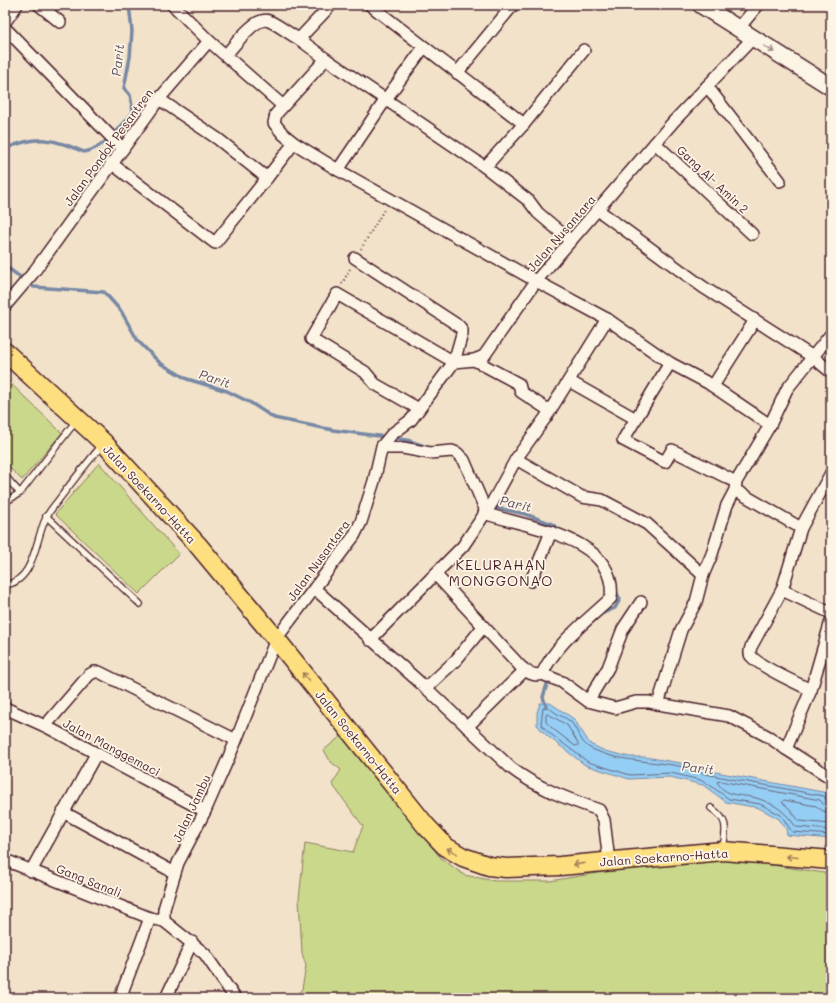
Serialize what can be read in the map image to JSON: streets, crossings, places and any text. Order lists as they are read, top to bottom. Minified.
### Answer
{"streets":{"highway":["Jalan Soekarno-Hatta"],"street":["Jalan Pondok Pesantren","Gang Al- Amin 2","Jalan Nusantara","Jalan Manggemaci","Jalan Jambu","Gang Sanali"]},"crossings":[["Gang Al- Amin 2","Jalan Nusantara"],["Jalan Nusantara","Jalan Soekarno-Hatta"],["Jalan Nusantara","Jalan Jambu"],["Jalan Soekarno-Hatta","Jalan Jambu"],["Jalan Manggemaci","Jalan Jambu"],["Jalan Jambu","Gang Sanali"]],"one_way":["Jalan Soekarno-Hatta"],"districts":["KELURAHAN MONGGONAO"],"water":["Parit"]}
